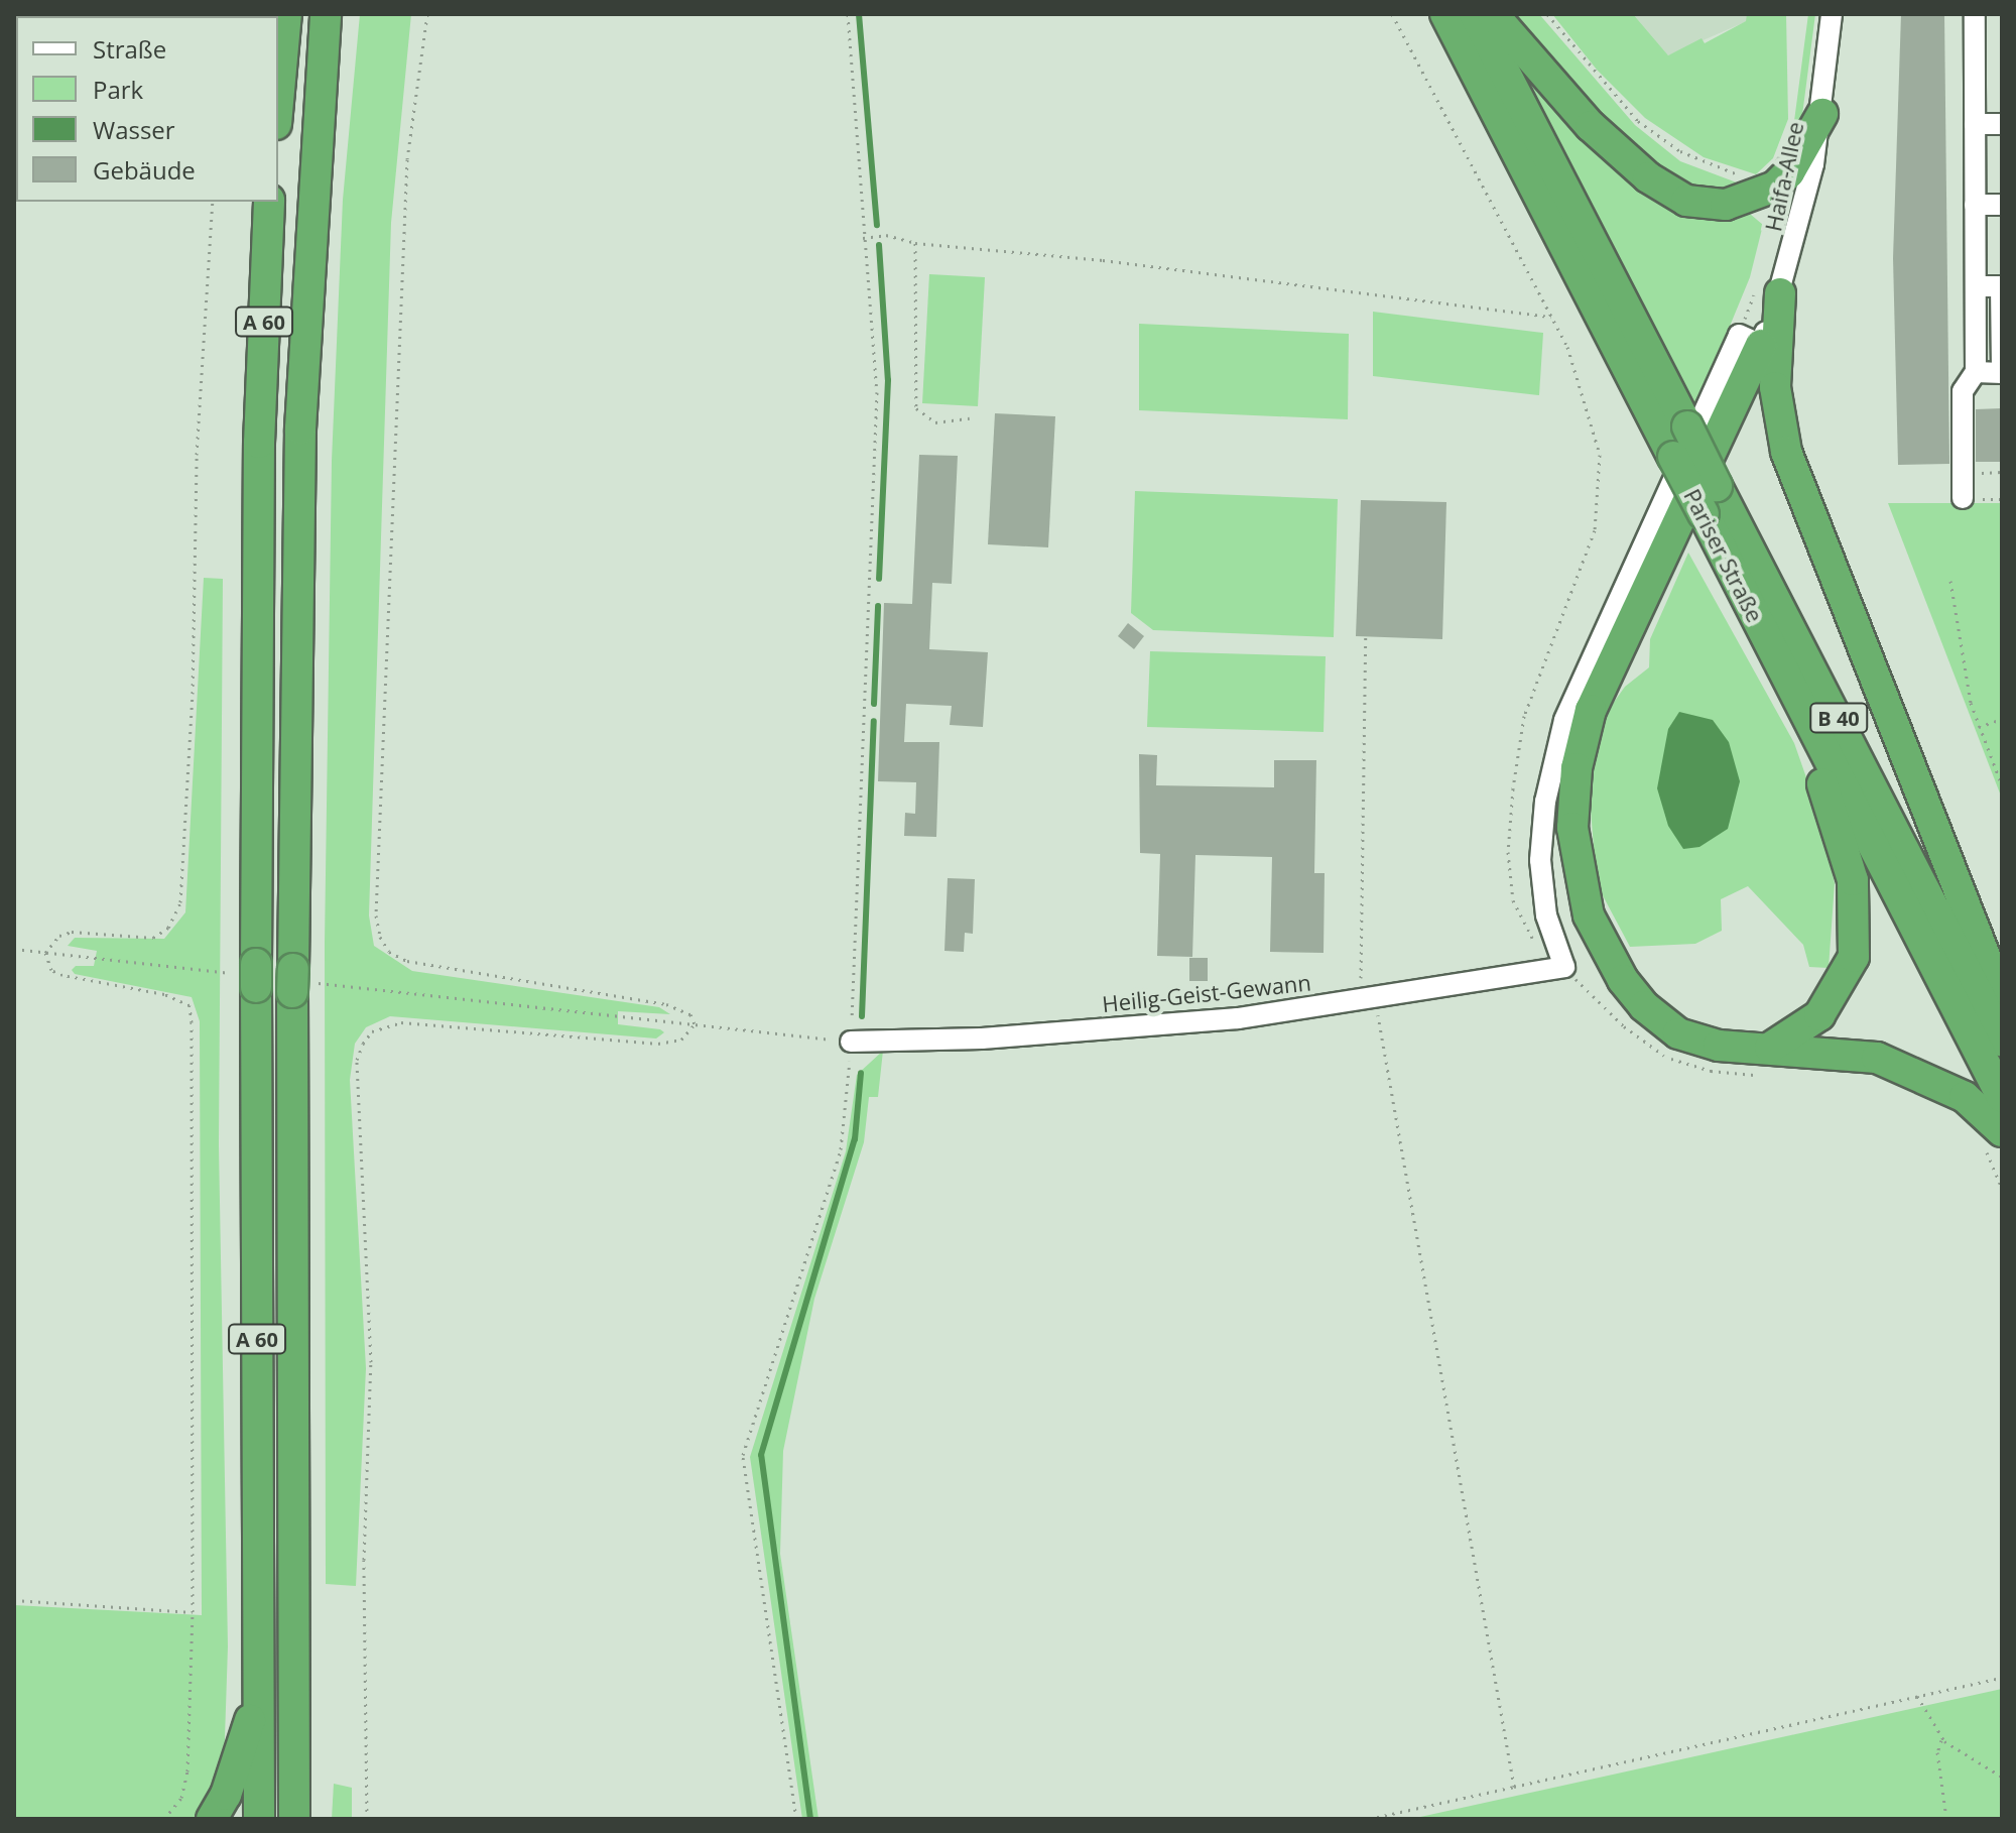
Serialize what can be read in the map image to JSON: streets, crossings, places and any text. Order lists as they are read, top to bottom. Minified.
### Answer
{"streets":{"highway":["A 60","Pariser Straße","B 40"],"street":["Haifa-Allee","Heilig-Geist-Gewann"]},"crossings":[["Haifa-Allee","Heilig-Geist-Gewann"]],"legend":["Straße","Park","Wasser","Gebäude"]}
